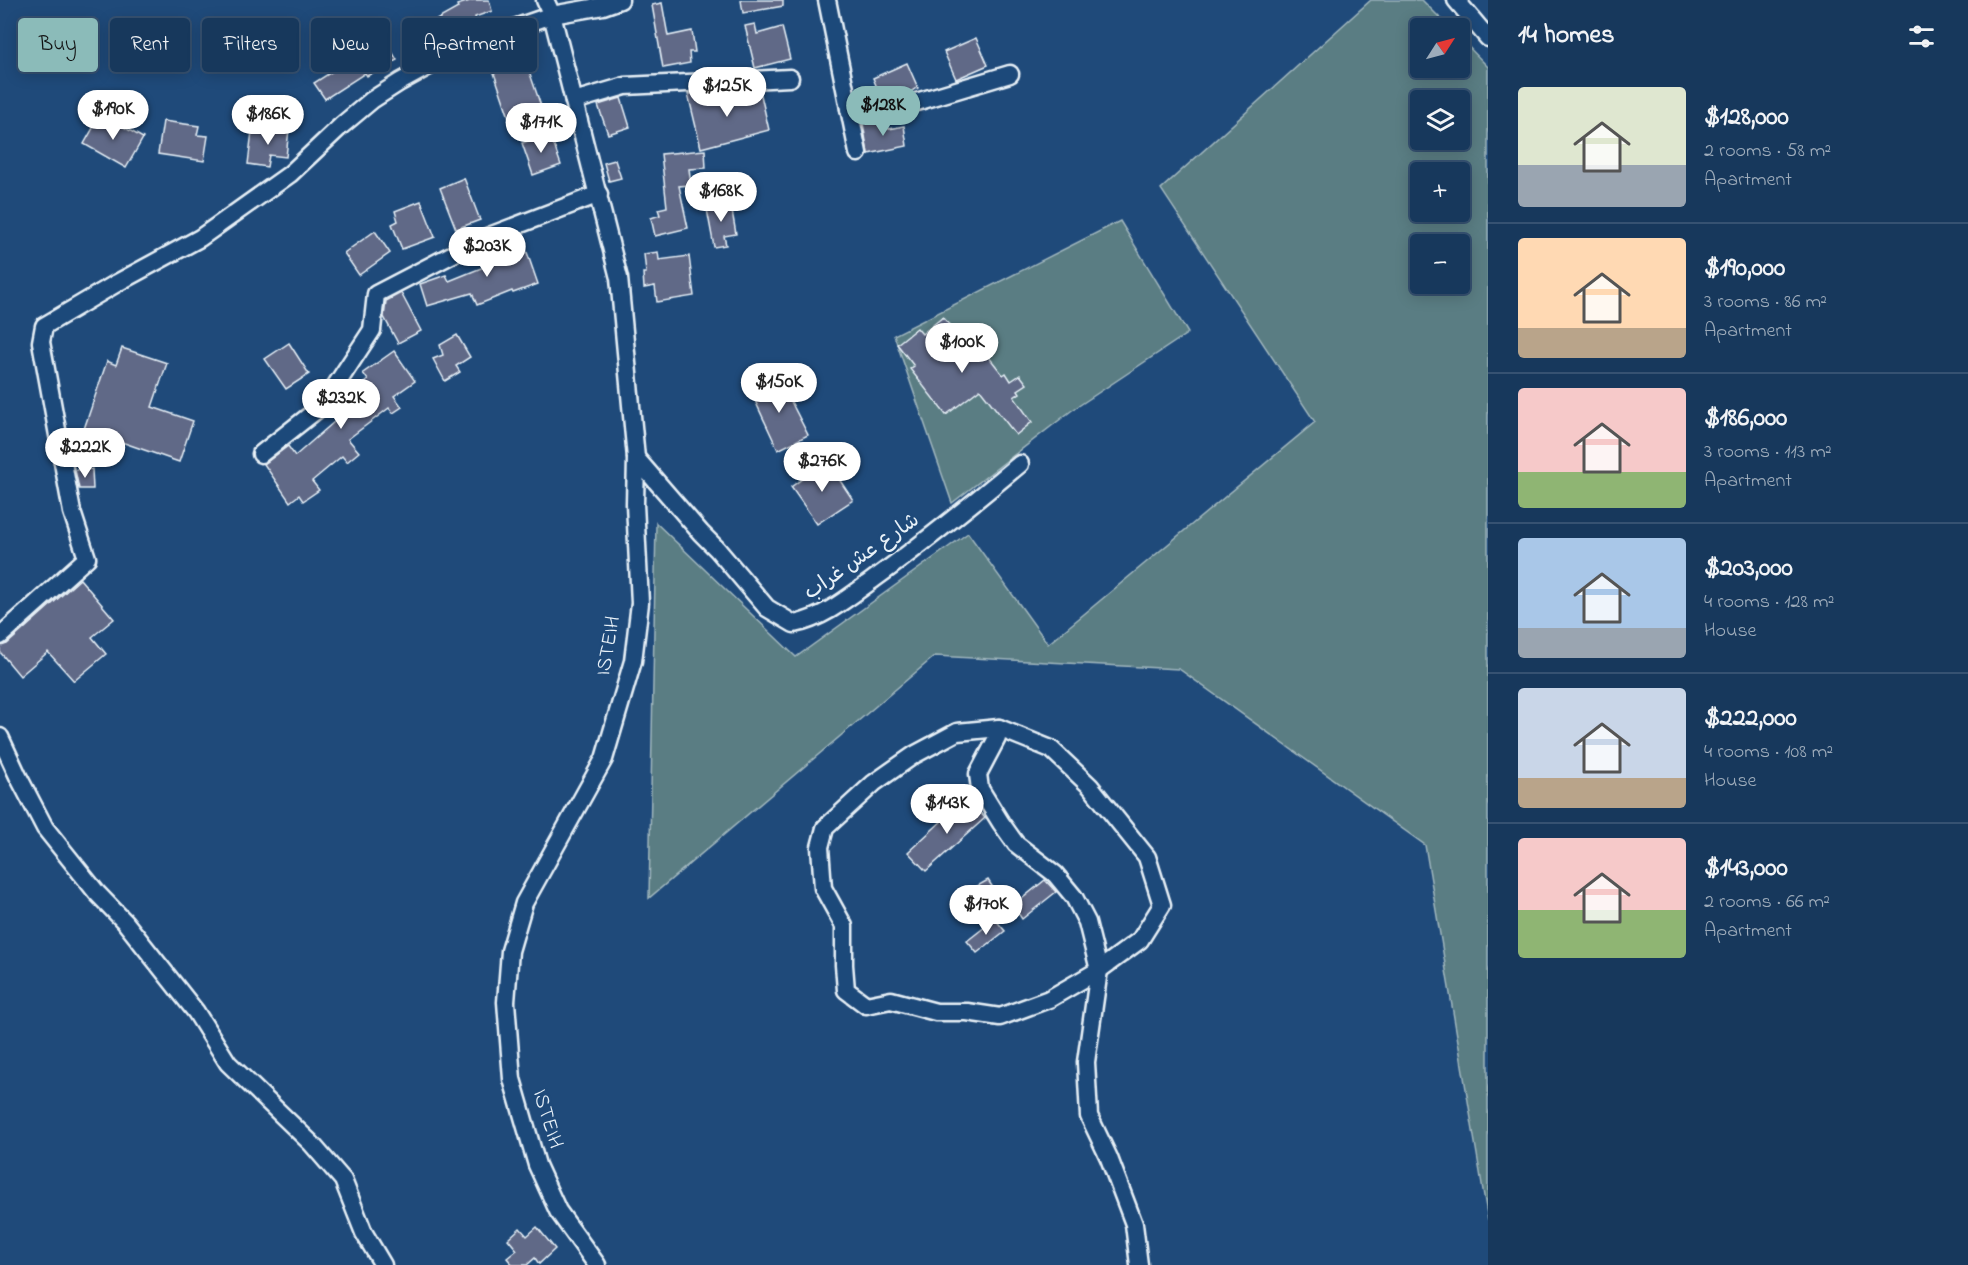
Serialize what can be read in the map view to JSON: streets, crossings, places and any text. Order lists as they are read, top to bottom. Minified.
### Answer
{"streets":{"street":["شارع عش غراب","ISTEIH"]},"crossings":[["شارع عش غراب","ISTEIH"]],"north":"top right","page":{"heading":"14 homes","map_buttons":["+","−"],"chip":["Buy","Rent","Filters","New","Apartment"],"price":["$125K","$128K","$190K","$186K","$171K","$168K","$203K","$100K","$150K","$232K","$222K","$276K","$143K","$170K"],"list":[{"name":"$128,000","note":"2 rooms · 58 m² · Apartment"},{"name":"$190,000","note":"3 rooms · 86 m² · Apartment"},{"name":"$186,000","note":"3 rooms · 113 m² · Apartment"},{"name":"$203,000","note":"4 rooms · 128 m² · House"},{"name":"$222,000","note":"4 rooms · 108 m² · House"},{"name":"$143,000","note":"2 rooms · 66 m² · Apartment"}]}}
